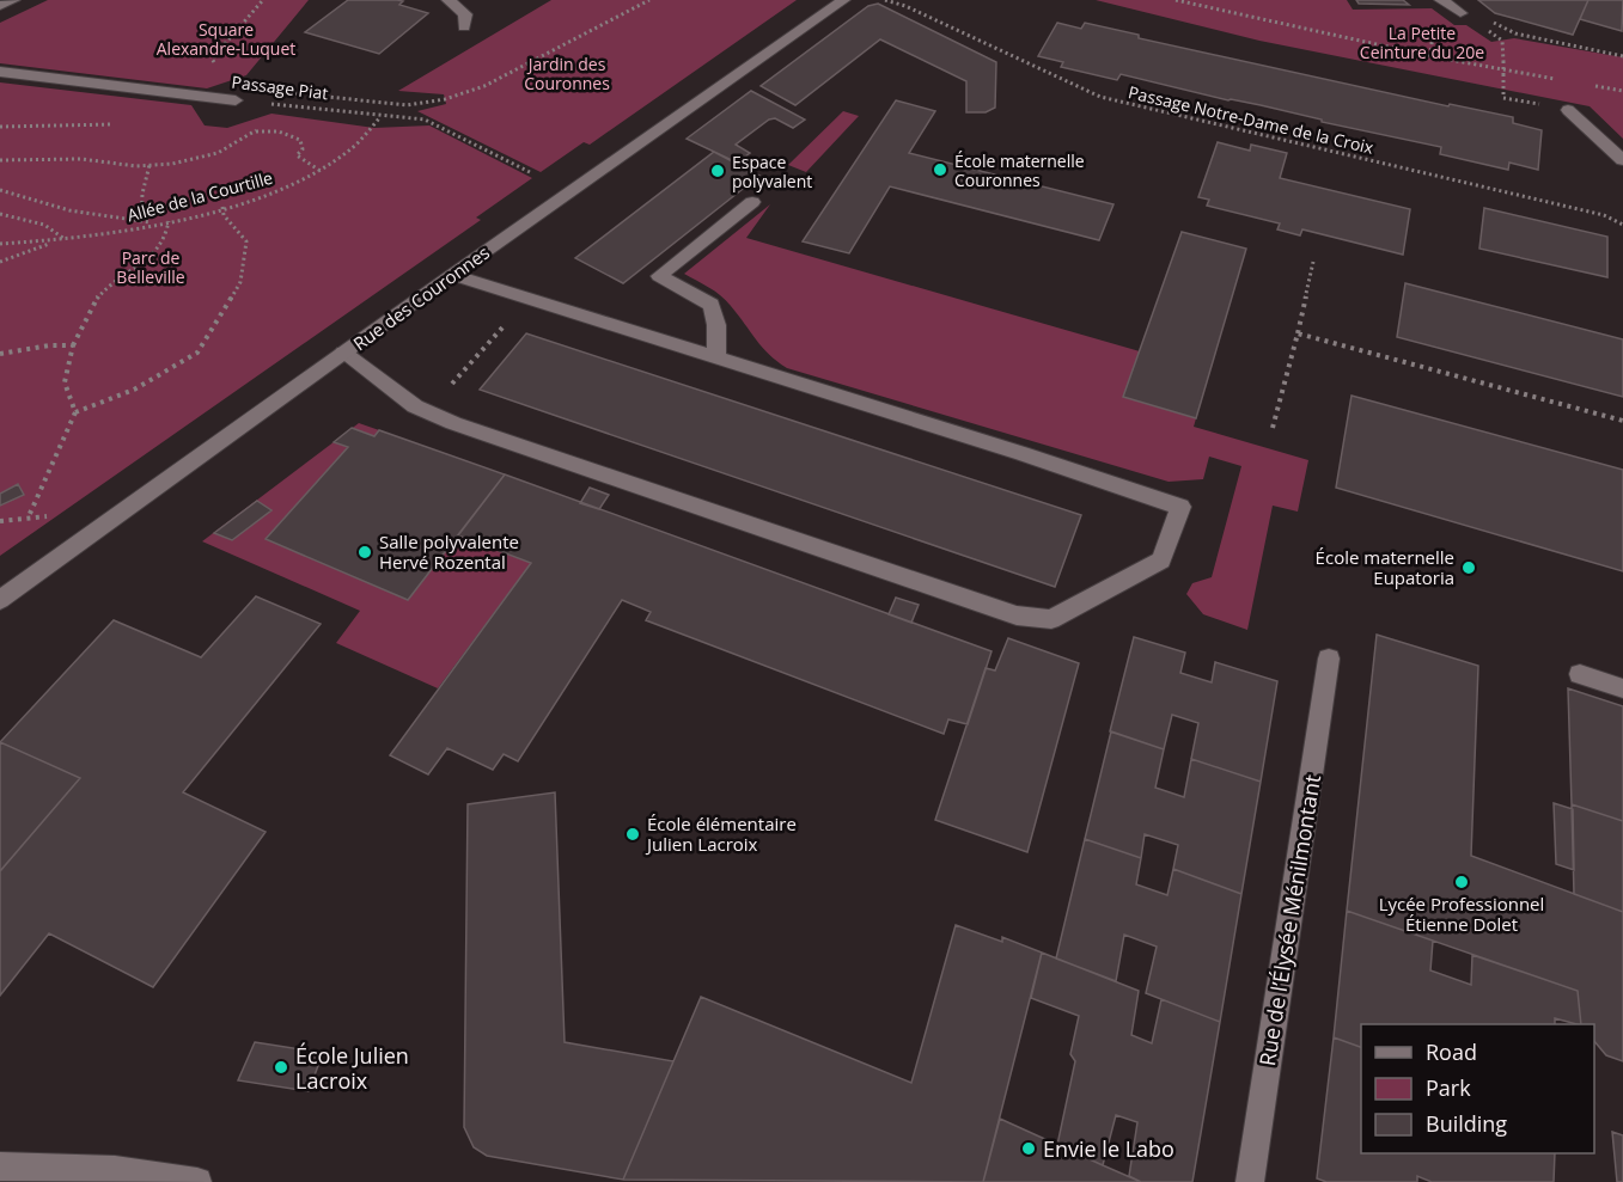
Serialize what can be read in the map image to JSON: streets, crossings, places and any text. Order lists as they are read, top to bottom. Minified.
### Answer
{"streets":{"street":["Passage Piat","Rue des Couronnes","Rue de l’Élysée Ménilmontant"],"path":["Passage Notre-Dame de la Croix","Allée de la Courtille"]},"crossings":[["Passage Piat","Allée de la Courtille"]],"parks":["Square Alexandre-Luquet","La Petite Ceinture du 20e","Jardin des Couronnes","Parc de Belleville"],"places":["École maternelle Couronnes","Espace polyvalent","Salle polyvalente Hervé Rozental","École maternelle Eupatoria","École élémentaire Julien Lacroix","Lycée Professionnel Étienne Dolet","École Julien Lacroix","Envie le Labo"],"legend":["Road","Park","Building"]}
